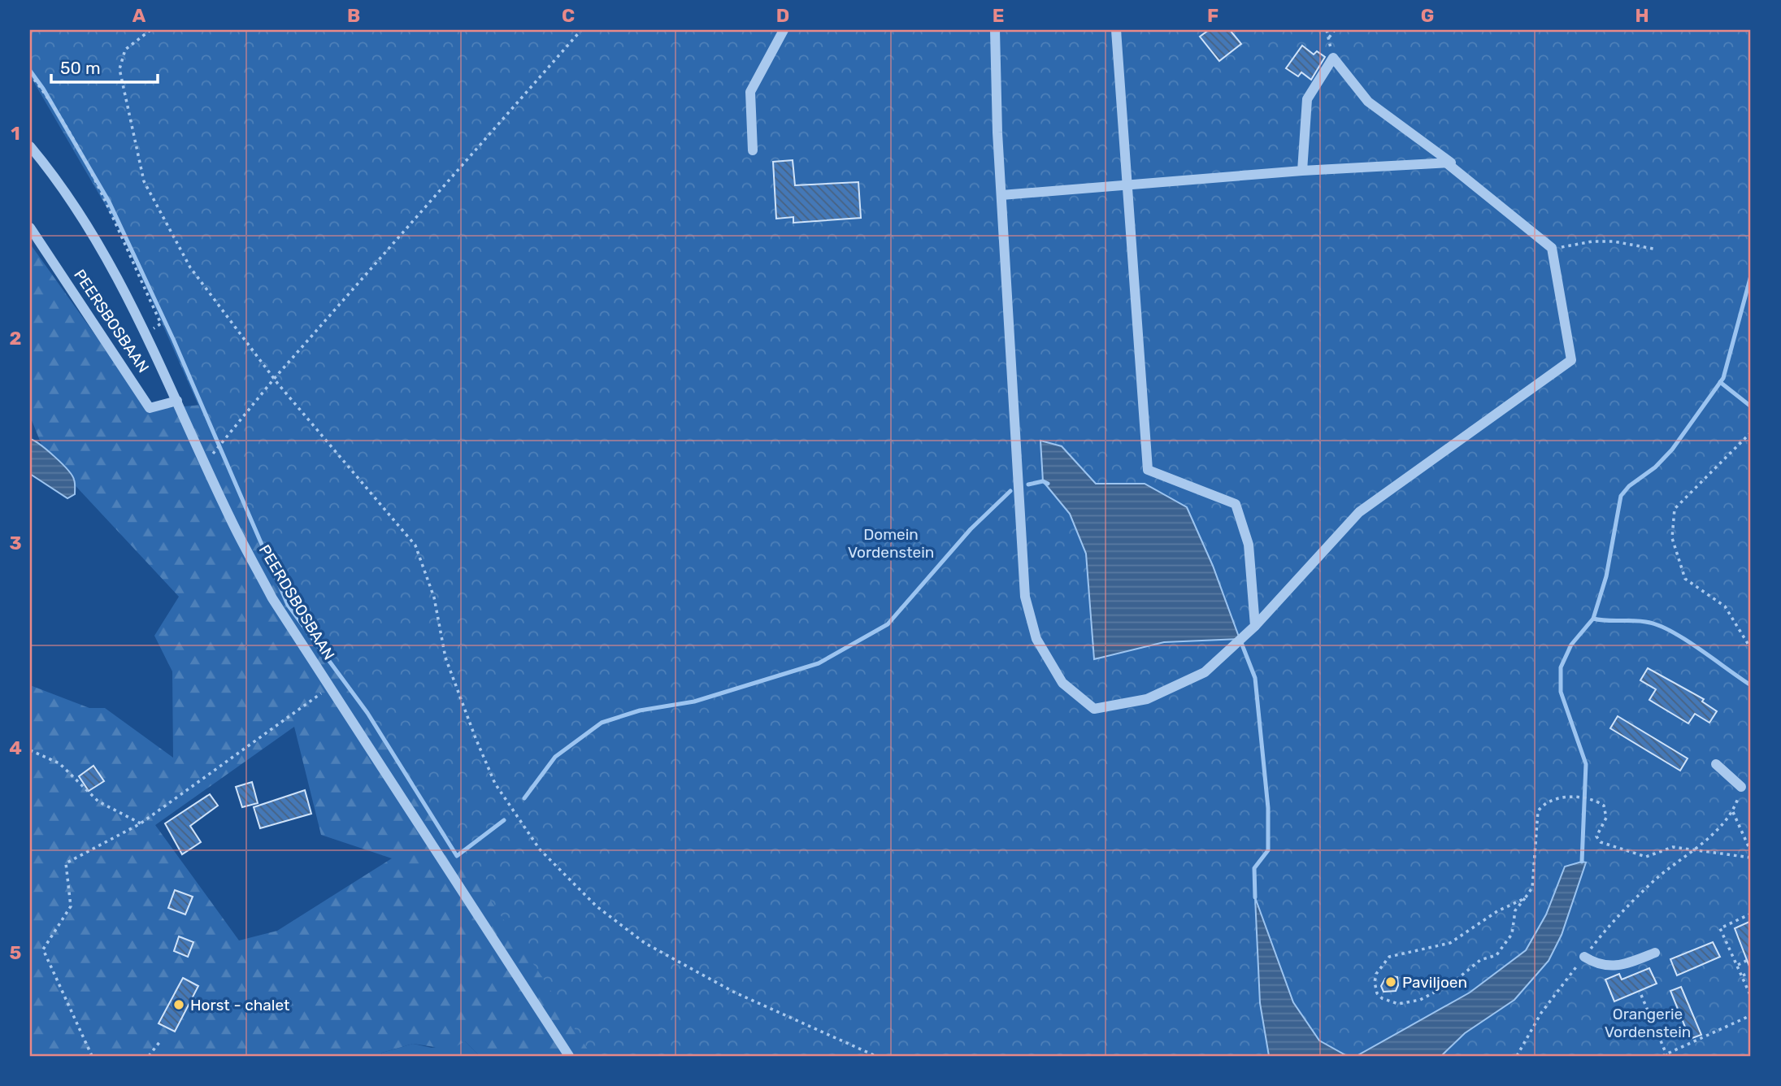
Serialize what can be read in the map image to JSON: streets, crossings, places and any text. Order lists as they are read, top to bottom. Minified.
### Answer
{"streets":{"street":["PEERSBOSBAAN","PEERDSBOSBAAN"]},"crossings":[["PEERSBOSBAAN","PEERDSBOSBAAN"]],"parks":["Domein Vordenstein","Orangerie Vordenstein"],"places":["Paviljoen","Horst - chalet"],"scale_bar":"50 m","grid":{"columns":["A","B","C","D","E","F","G","H"],"rows":["1","2","3","4","5"]}}
